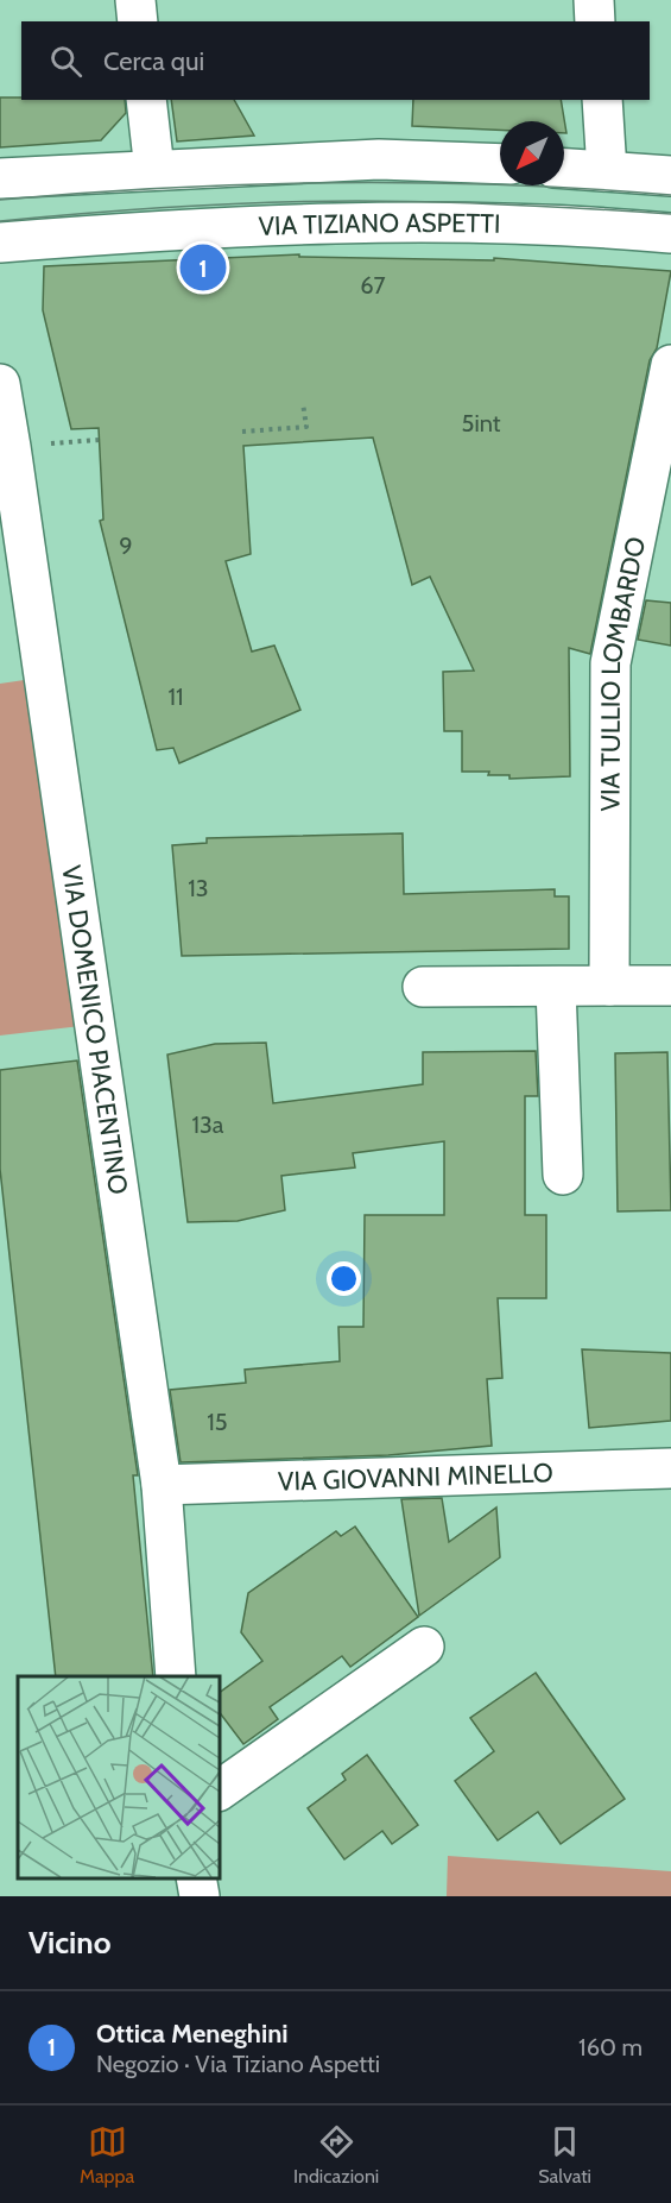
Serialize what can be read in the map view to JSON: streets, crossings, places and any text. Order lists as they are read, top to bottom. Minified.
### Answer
{"streets":{"street":["VIA TIZIANO ASPETTI","VIA TULLIO LOMBARDO","VIA DOMENICO PIACENTINO","VIA GIOVANNI MINELLO"]},"crossings":[["VIA DOMENICO PIACENTINO","VIA GIOVANNI MINELLO"]],"house_numbers":["67","5int","9","11","13","13a","15"],"north":"bottom left","page":{"search":"Cerca qui","pins":"1","heading":"Vicino","list":[{"mark":"1","name":"Ottica Meneghini","note":"Negozio · Via Tiziano Aspetti","value":"160 m"}],"nav":["Mappa","Indicazioni","Salvati"]}}
